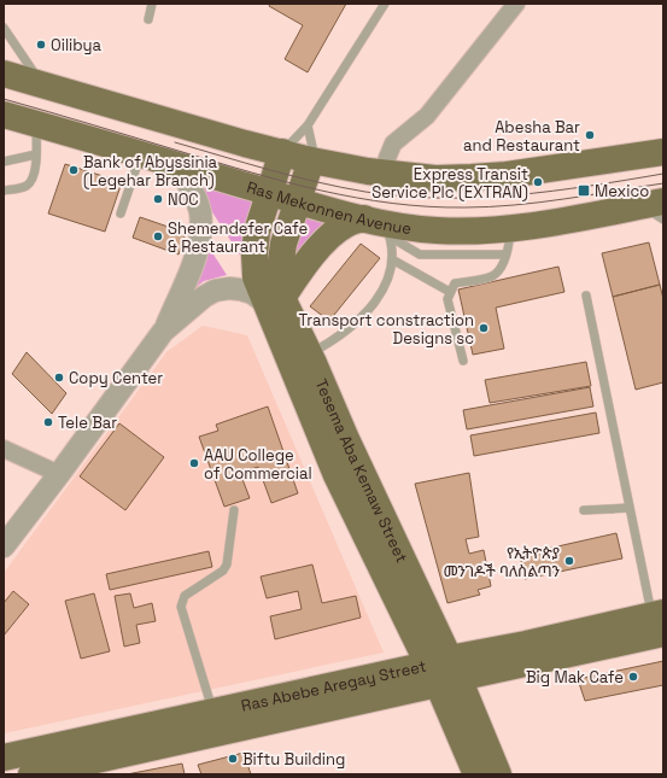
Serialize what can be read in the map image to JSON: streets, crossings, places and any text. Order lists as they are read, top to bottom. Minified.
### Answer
{"streets":{"main road":["Ras Mekonnen Avenue","Tesema Aba Kemaw Street","Ras Abebe Aregay Street"]},"crossings":[["Ras Mekonnen Avenue","Tesema Aba Kemaw Street"],["Tesema Aba Kemaw Street","Ras Abebe Aregay Street"]],"places":{"other":["Oilibya","Abesha Bar and Restaurant","Bank of Abyssinia (Legehar Branch)","Express Transit Service Plc (EXTRAN)","NOC","Shemendefer Cafe & Restaurant","Transport constraction Designs sc","Copy Center","Tele Bar","AAU College of Commercial","የኢትዮጵያ መንገዶች ባለስልጣን","Big Mak Cafe","Biftu Building"],"transit":["Mexico"]}}
